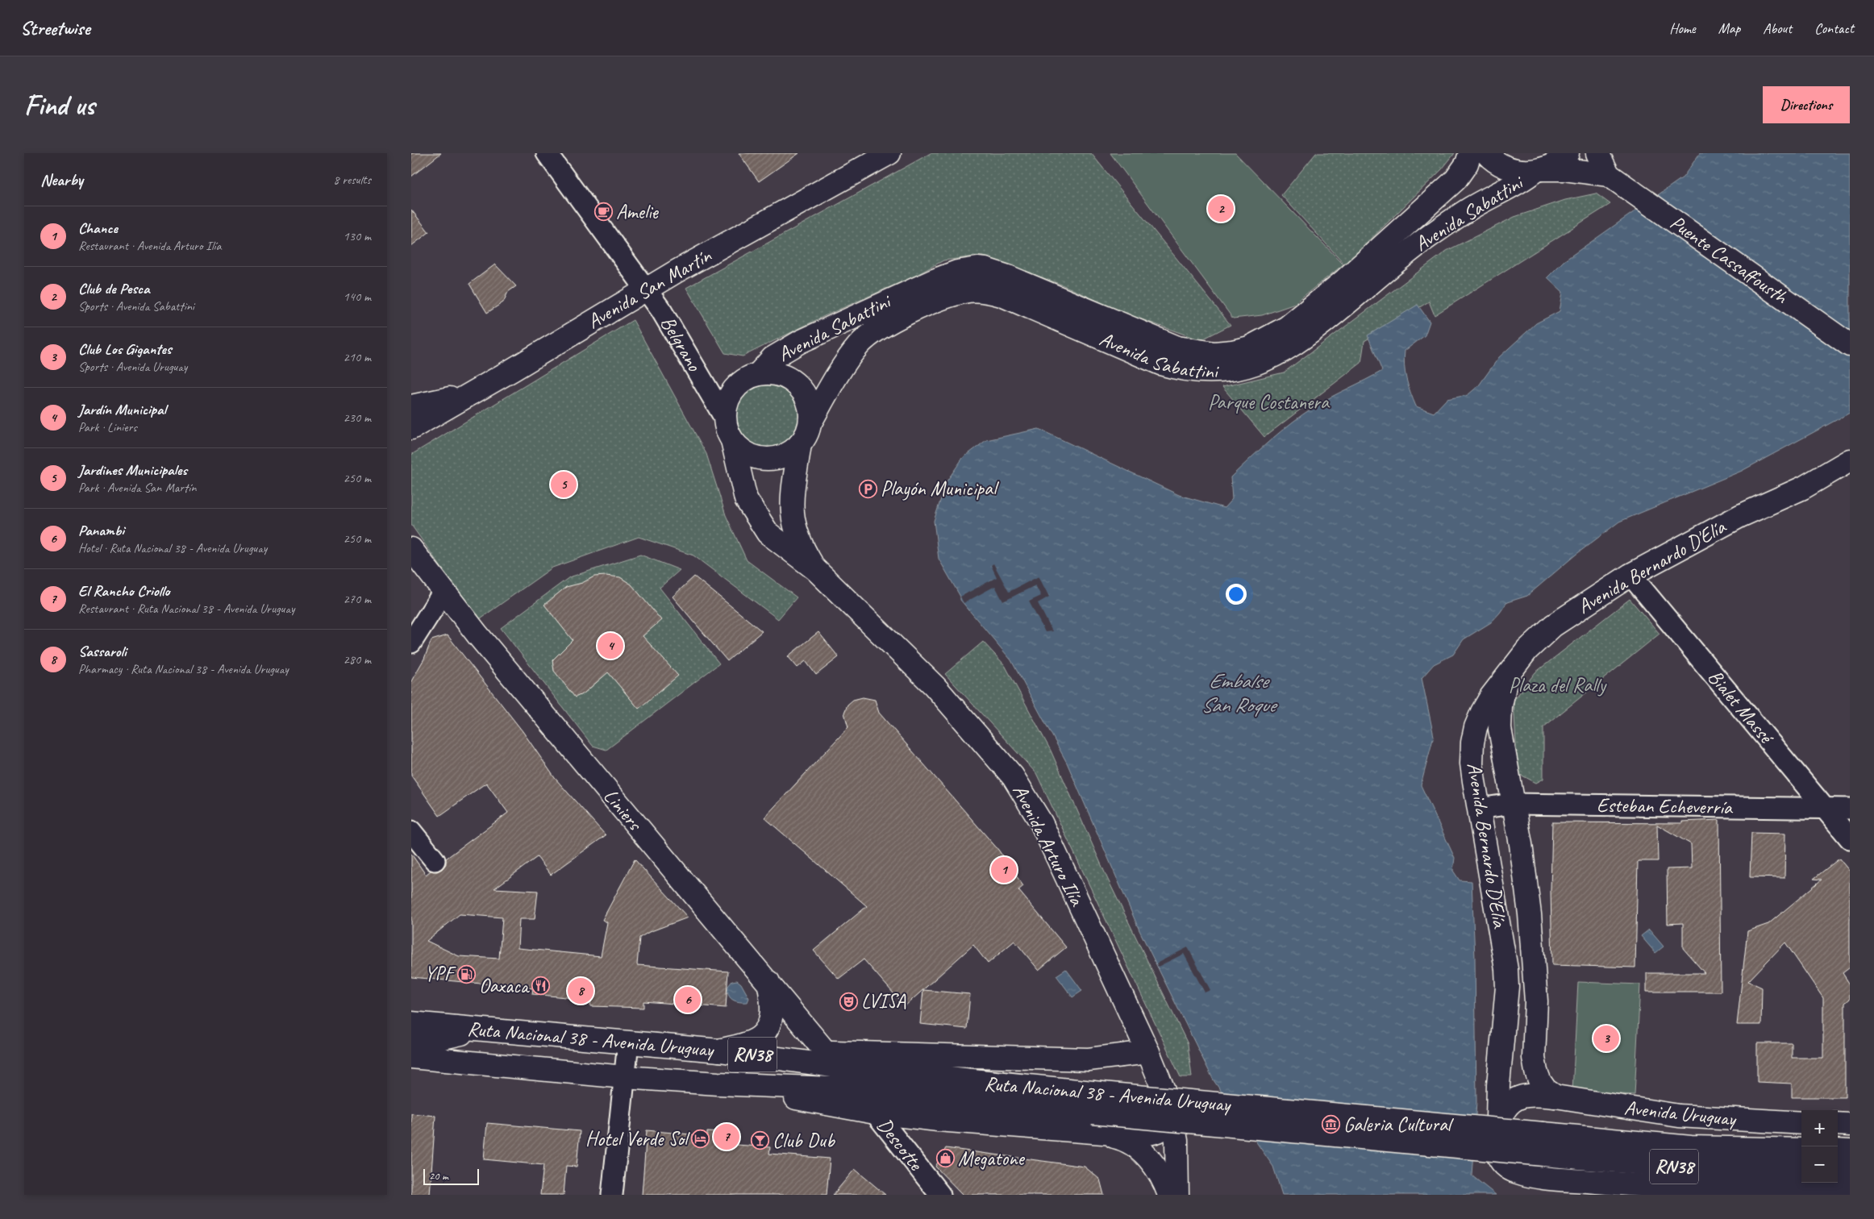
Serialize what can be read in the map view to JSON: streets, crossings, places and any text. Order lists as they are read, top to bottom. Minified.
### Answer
{"streets":{"main road":["Avenida Sabattini","Puente Cassaffousth","Avenida San Martín","Avenida Bernardo D'Elía","Liniers","Avenida Arturo Ilía","Ruta Nacional 38 - Avenida Uruguay","RN38","Avenida Uruguay"],"street":["Belgrano","Bialet Massé","Esteban Echeverría","Descotte"]},"crossings":[["Avenida Sabattini","Puente Cassaffousth"],["Avenida Sabattini","Belgrano"],["Avenida San Martín","Belgrano"],["Avenida Bernardo D'Elía","Bialet Massé"],["Avenida Bernardo D'Elía","Esteban Echeverría"],["Avenida Bernardo D'Elía","Avenida Uruguay"],["Bialet Massé","Esteban Echeverría"],["Liniers","Ruta Nacional 38 - Avenida Uruguay"]],"water":["Embalse San Roque"],"parks":["Parque Costanera","Plaza del Rally"],"places":{"cafe":["Amelie"],"parking":["Playón Municipal"],"fuel station":["YPF"],"restaurant":["Oaxaca"],"theatre":["LVISA"],"museum":["Galeria Cultural"],"hotel":["Hotel Verde Sol"],"bar":["Club Dub"],"shop":["Megatone"]},"scale_bar":"20 m","page":{"header":"Streetwise","nav":["Home","Map","About","Contact"],"buttons":"Directions","title":"Find us","heading":["Nearby","8 results"],"pins":["2","5","4","1","8","6","3","7"],"list":[{"mark":"1","name":"Chance","note":"Restaurant · Avenida Arturo Ilía","value":"130 m"},{"mark":"2","name":"Club de Pesca","note":"Sports · Avenida Sabattini","value":"140 m"},{"mark":"3","name":"Club Los Gigantes","note":"Sports · Avenida Uruguay","value":"210 m"},{"mark":"4","name":"Jardín Municipal","note":"Park · Liniers","value":"230 m"},{"mark":"5","name":"Jardines Municipales","note":"Park · Avenida San Martín","value":"250 m"},{"mark":"6","name":"Panambi","note":"Hotel · Ruta Nacional 38 - Avenida Uruguay","value":"250 m"},{"mark":"7","name":"El Rancho Criollo","note":"Restaurant · Ruta Nacional 38 - Avenida Uruguay","value":"270 m"},{"mark":"8","name":"Sassaroli","note":"Pharmacy · Ruta Nacional 38 - Avenida Uruguay","value":"280 m"}],"map_buttons":["+","−"],"scale":"20 m"}}
